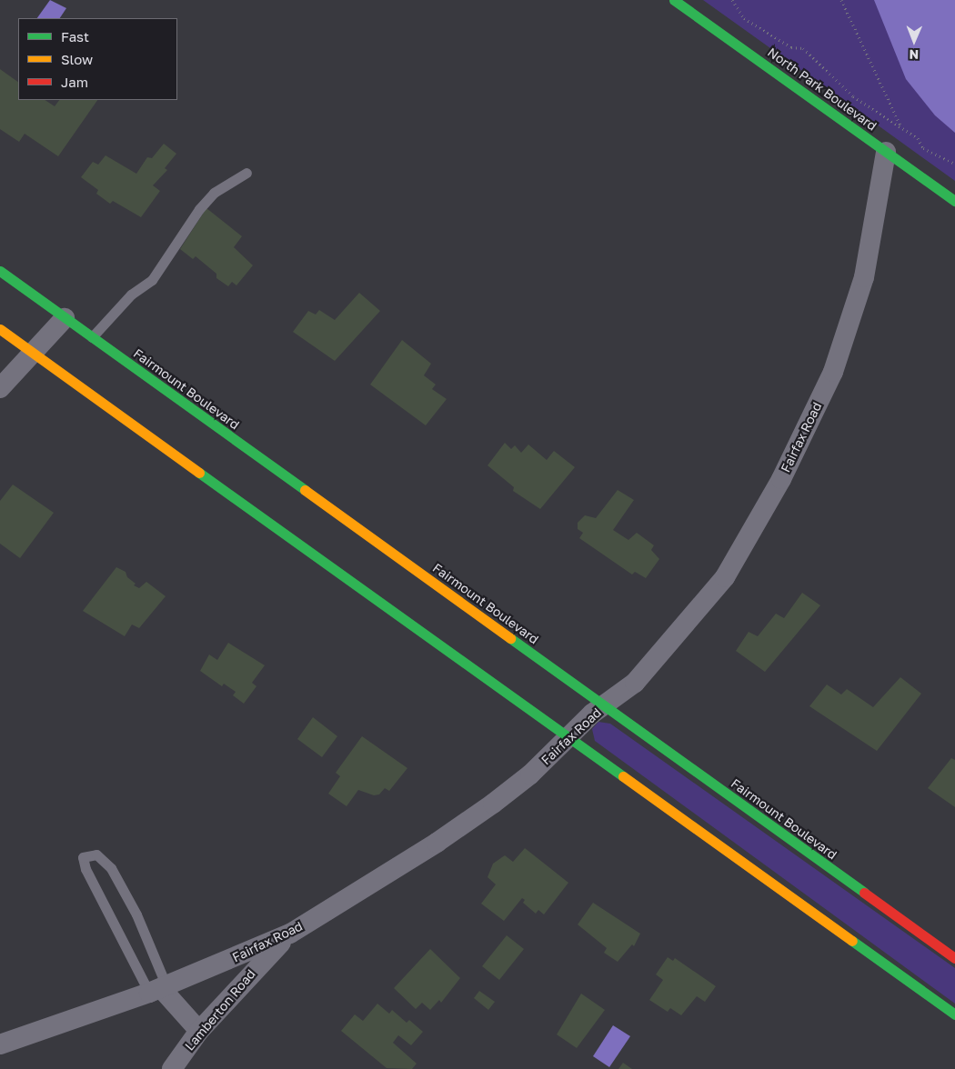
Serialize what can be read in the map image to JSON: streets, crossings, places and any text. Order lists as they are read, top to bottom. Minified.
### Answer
{"streets":{"main road":["North Park Boulevard","Fairmount Boulevard"],"street":["Fairfax Road","Lamberton Road"]},"crossings":[["North Park Boulevard","Fairfax Road"],["Fairmount Boulevard","Fairfax Road"],["Fairfax Road","Lamberton Road"]],"legend":["Fast","Slow","Jam"],"north":"bottom"}
